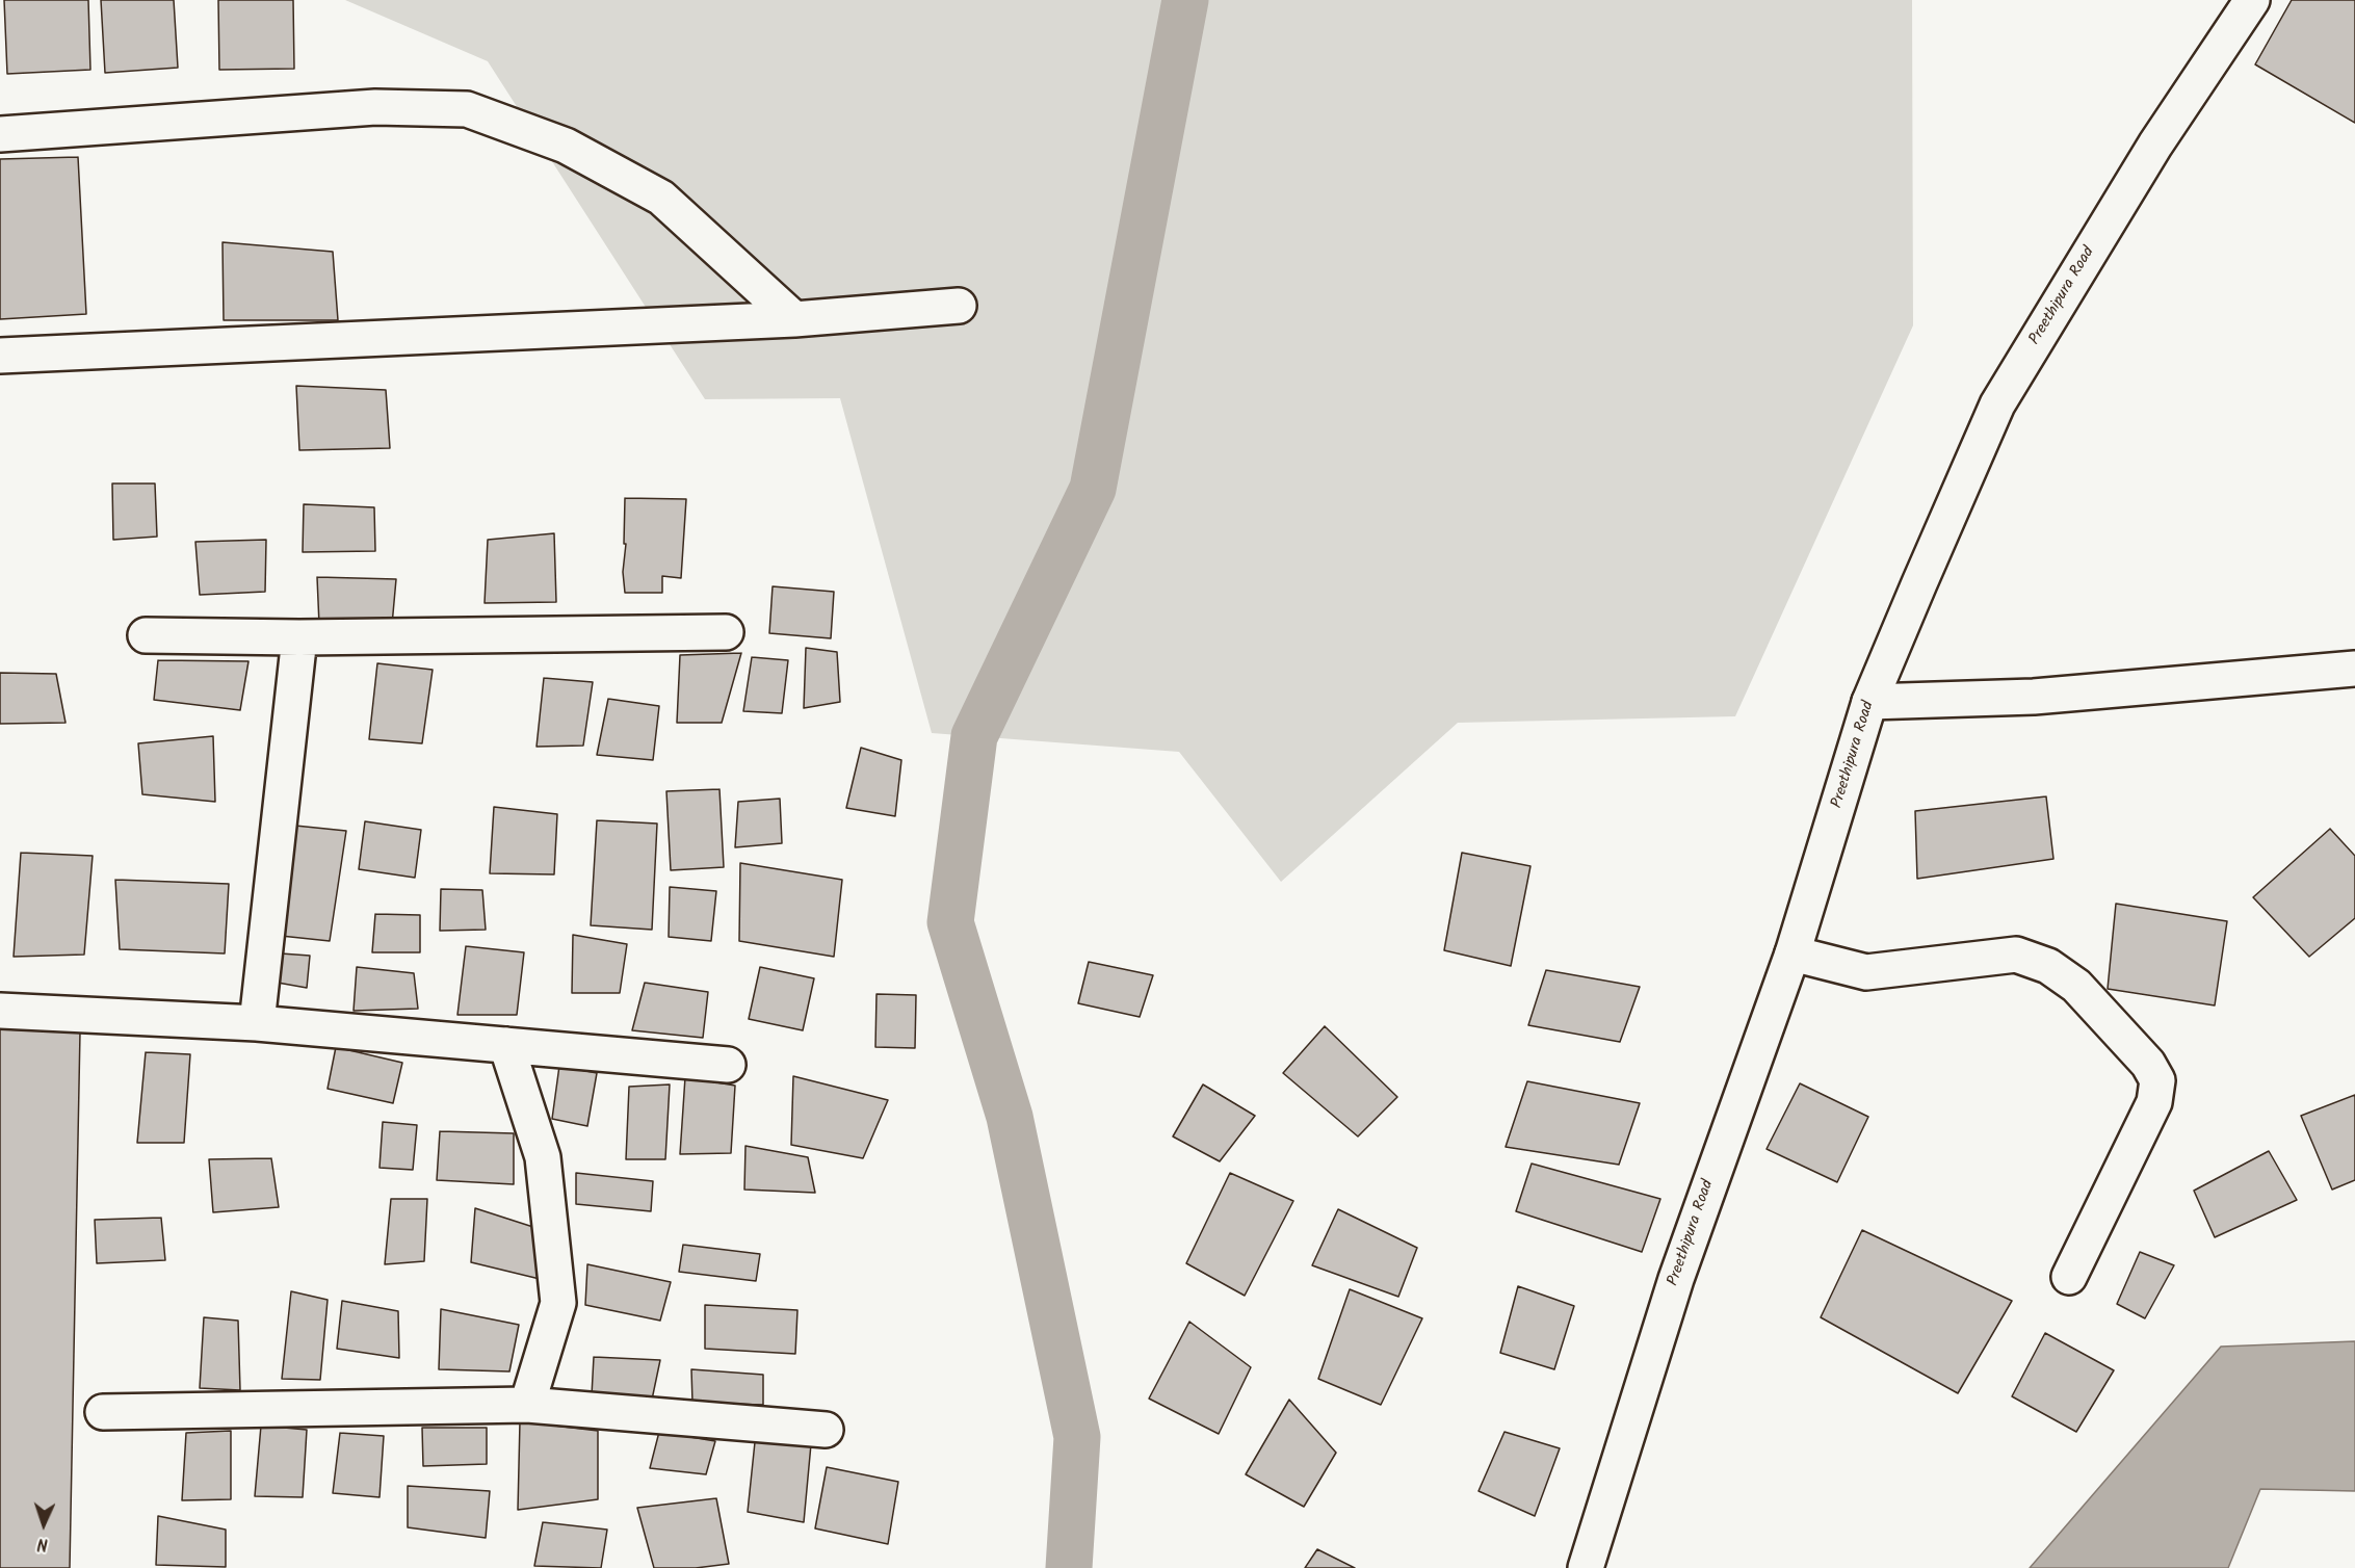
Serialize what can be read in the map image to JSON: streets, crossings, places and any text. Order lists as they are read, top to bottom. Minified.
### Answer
{"streets":{"street":["Preethipura Road"]},"north":"bottom"}
